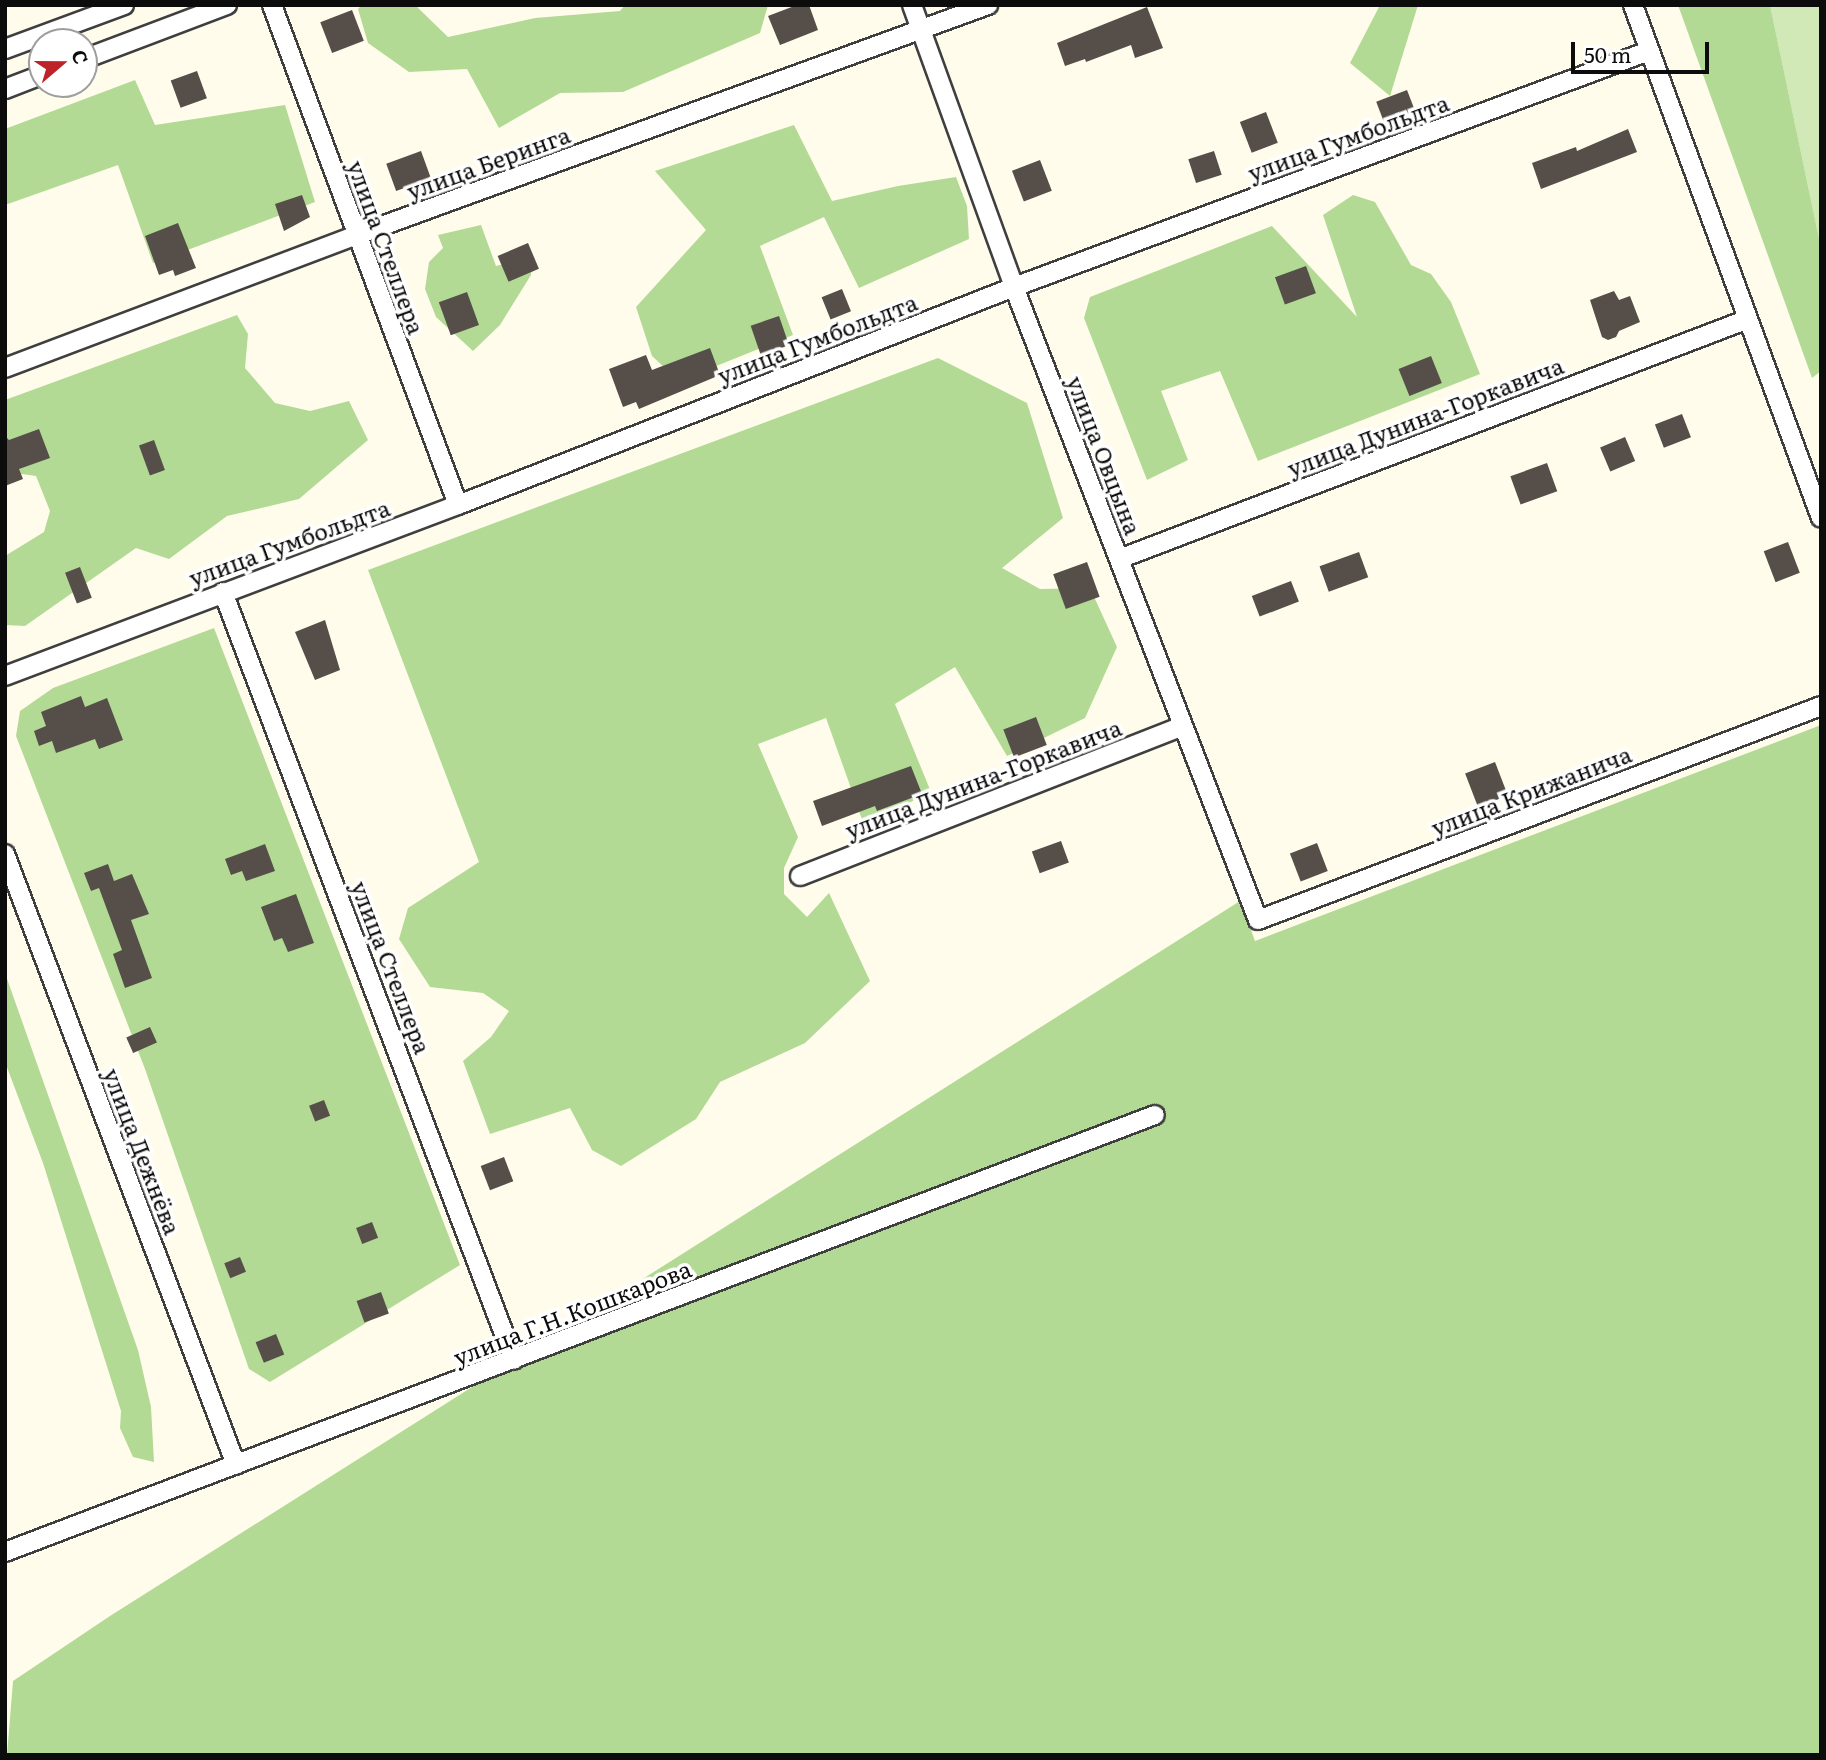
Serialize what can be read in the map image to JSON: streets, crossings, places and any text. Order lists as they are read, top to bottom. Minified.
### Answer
{"streets":{"street":["улица Гумбольдта","улица Беринга","улица Стеллера","улица Дунина-Горкавича","улица Овцына","улица Крижанича","улица Дежнёва","улица Г.Н.Кошкарова"]},"crossings":[["улица Гумбольдта","улица Стеллера"],["улица Гумбольдта","улица Овцына"],["улица Беринга","улица Стеллера"],["улица Беринга","улица Овцына"],["улица Стеллера","улица Г.Н.Кошкарова"],["улица Дунина-Горкавича","улица Овцына"],["улица Овцына","улица Крижанича"],["улица Дежнёва","улица Г.Н.Кошкарова"]],"scale_bar":"50 m","north":"right"}
